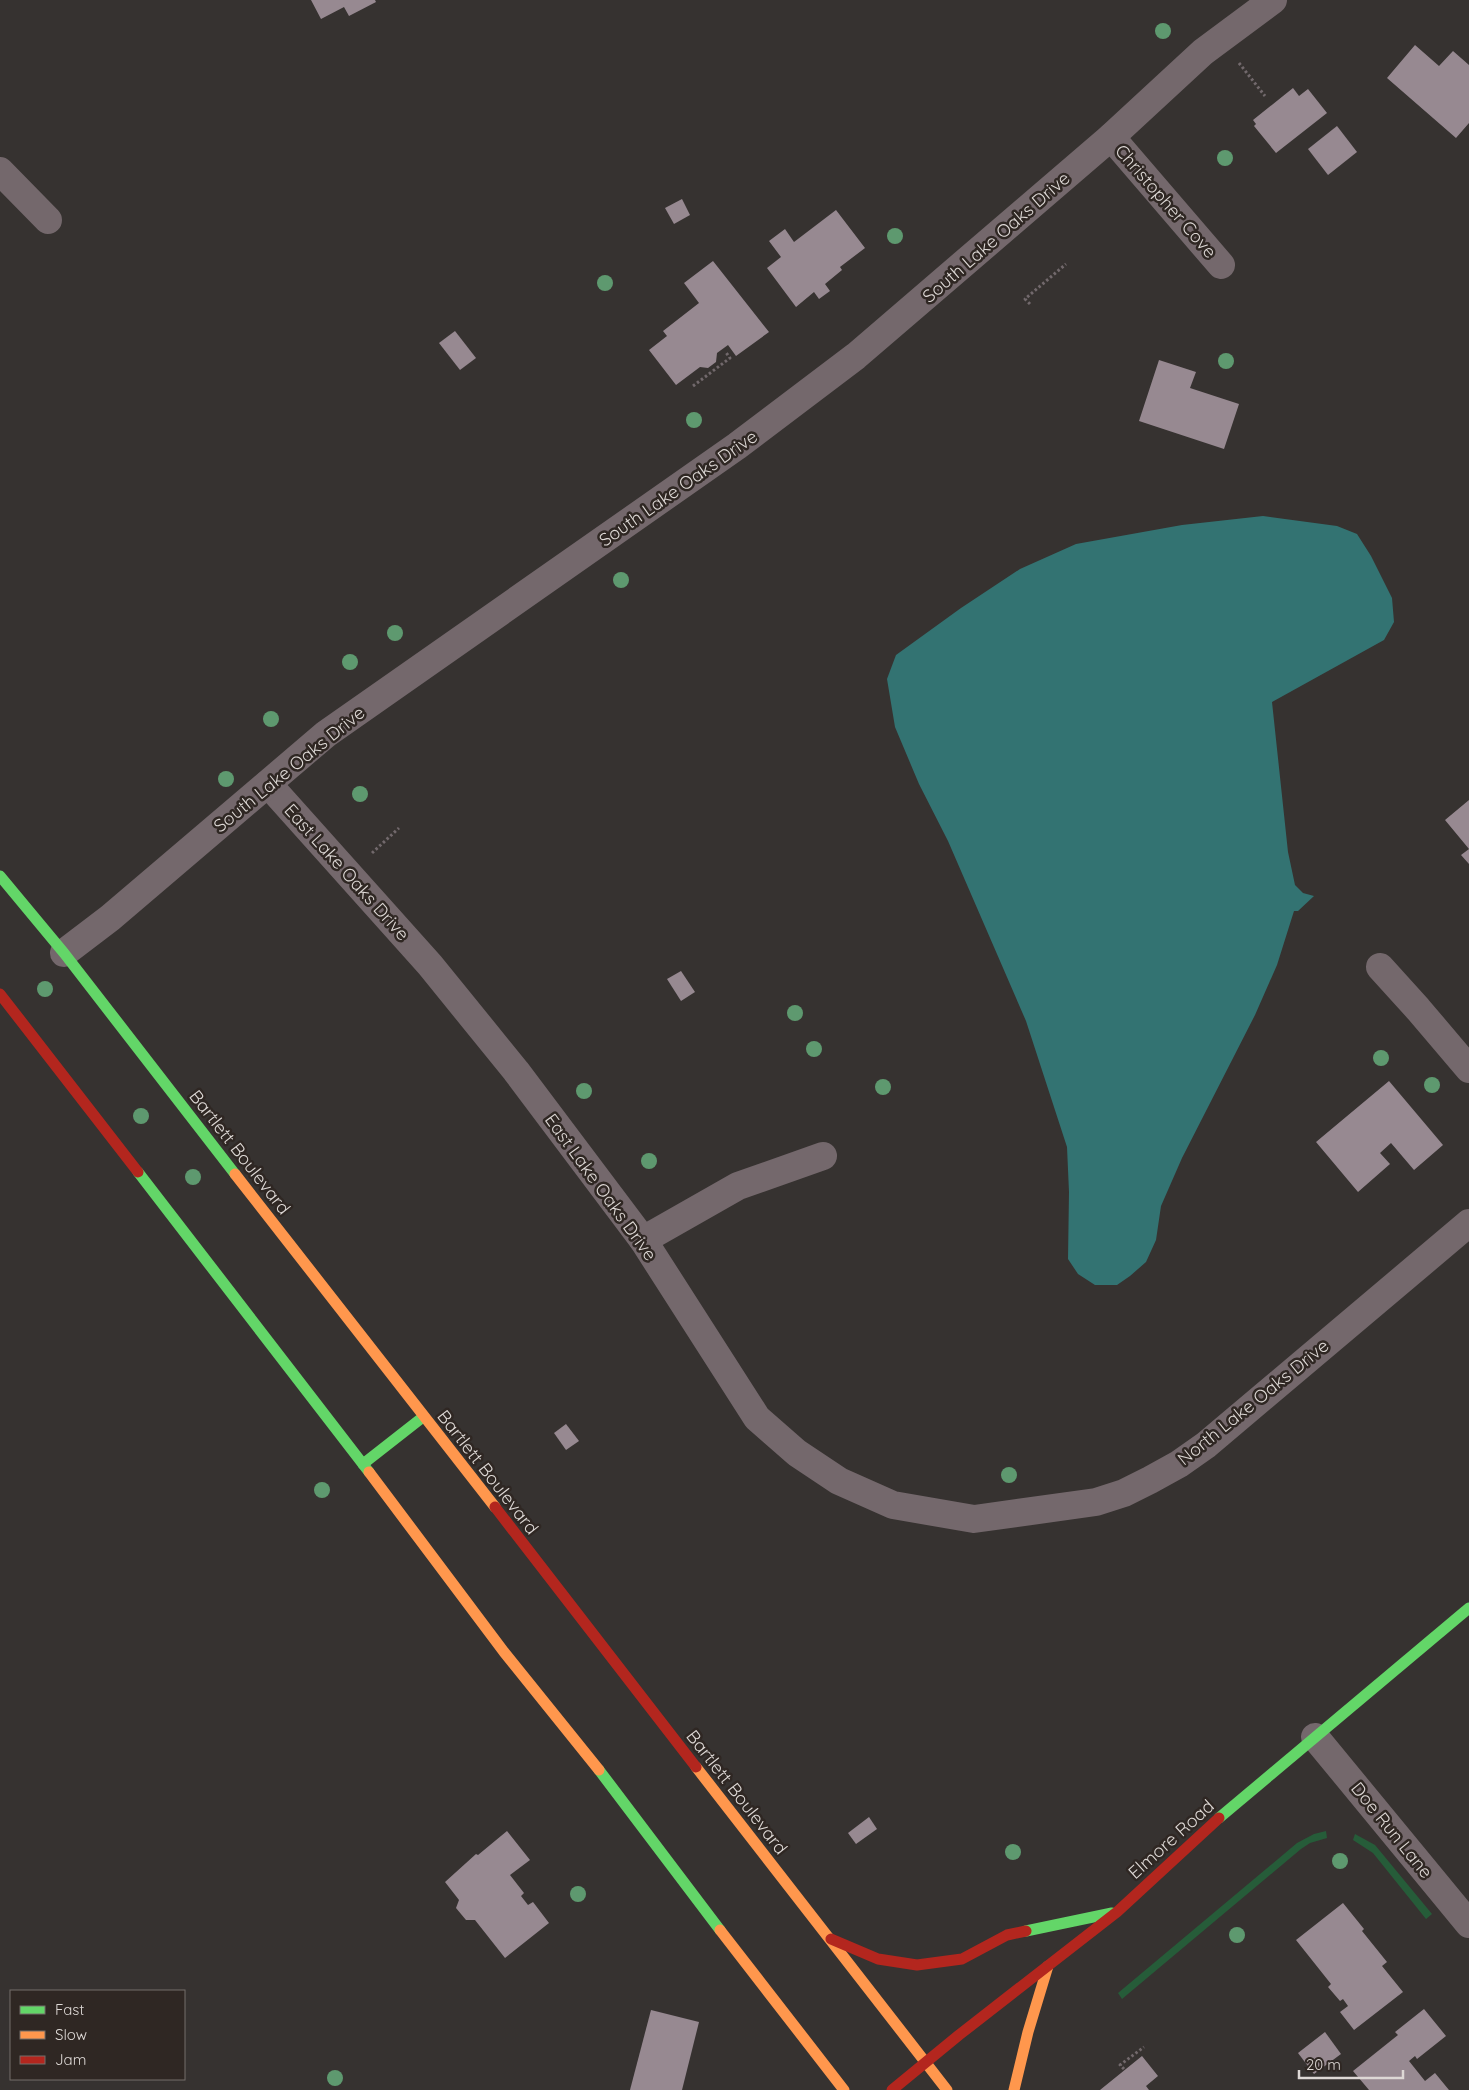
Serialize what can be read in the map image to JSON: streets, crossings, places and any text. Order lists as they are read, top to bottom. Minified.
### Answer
{"streets":{"main road":["Bartlett Boulevard","Elmore Road"],"street":["Christopher Cove","South Lake Oaks Drive","East Lake Oaks Drive","North Lake Oaks Drive","Doe Run Lane"]},"crossings":[["Christopher Cove","South Lake Oaks Drive"],["South Lake Oaks Drive","East Lake Oaks Drive"],["South Lake Oaks Drive","Bartlett Boulevard"],["East Lake Oaks Drive","North Lake Oaks Drive"],["Bartlett Boulevard","Elmore Road"],["Doe Run Lane","Elmore Road"]],"legend":["Fast","Slow","Jam"],"scale_bar":"20 m"}
